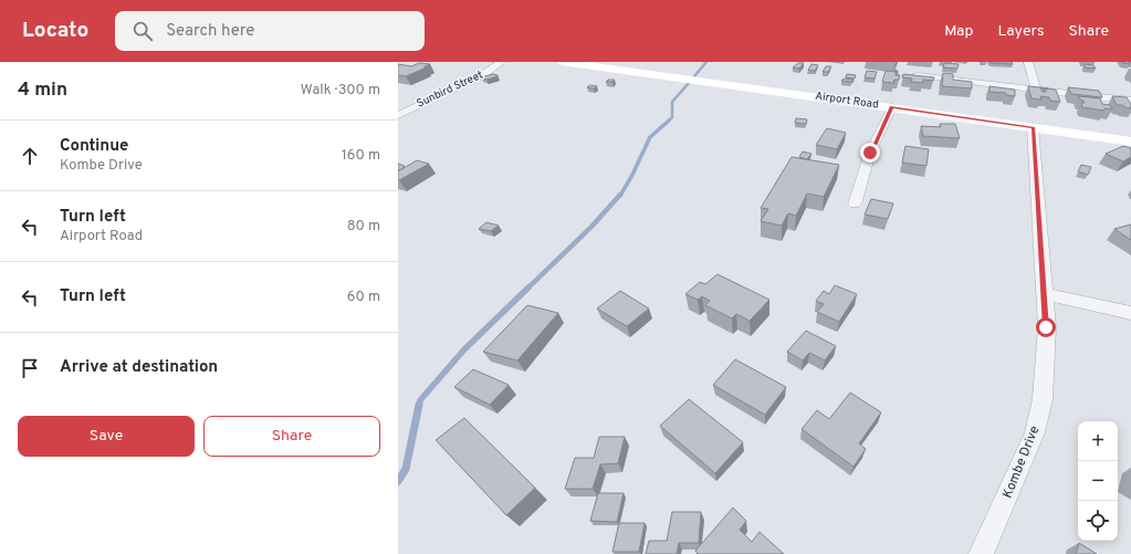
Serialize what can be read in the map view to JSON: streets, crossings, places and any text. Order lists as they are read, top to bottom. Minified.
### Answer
{"streets":{"street":["Sunbird Street","Airport Road","Kombe Drive"]},"crossings":[["Airport Road","Kombe Drive"]],"page":{"header":"Locato","search":"Search here","nav":["Map","Layers","Share"],"heading":["4 min","Walk · 300 m"],"list":[["Continue","Kombe Drive","160 m"],["Turn left","Airport Road","80 m"],["Turn left","60 m"],"Arrive at destination"],"buttons":["Save","Share"],"map_buttons":["+","−"]}}
